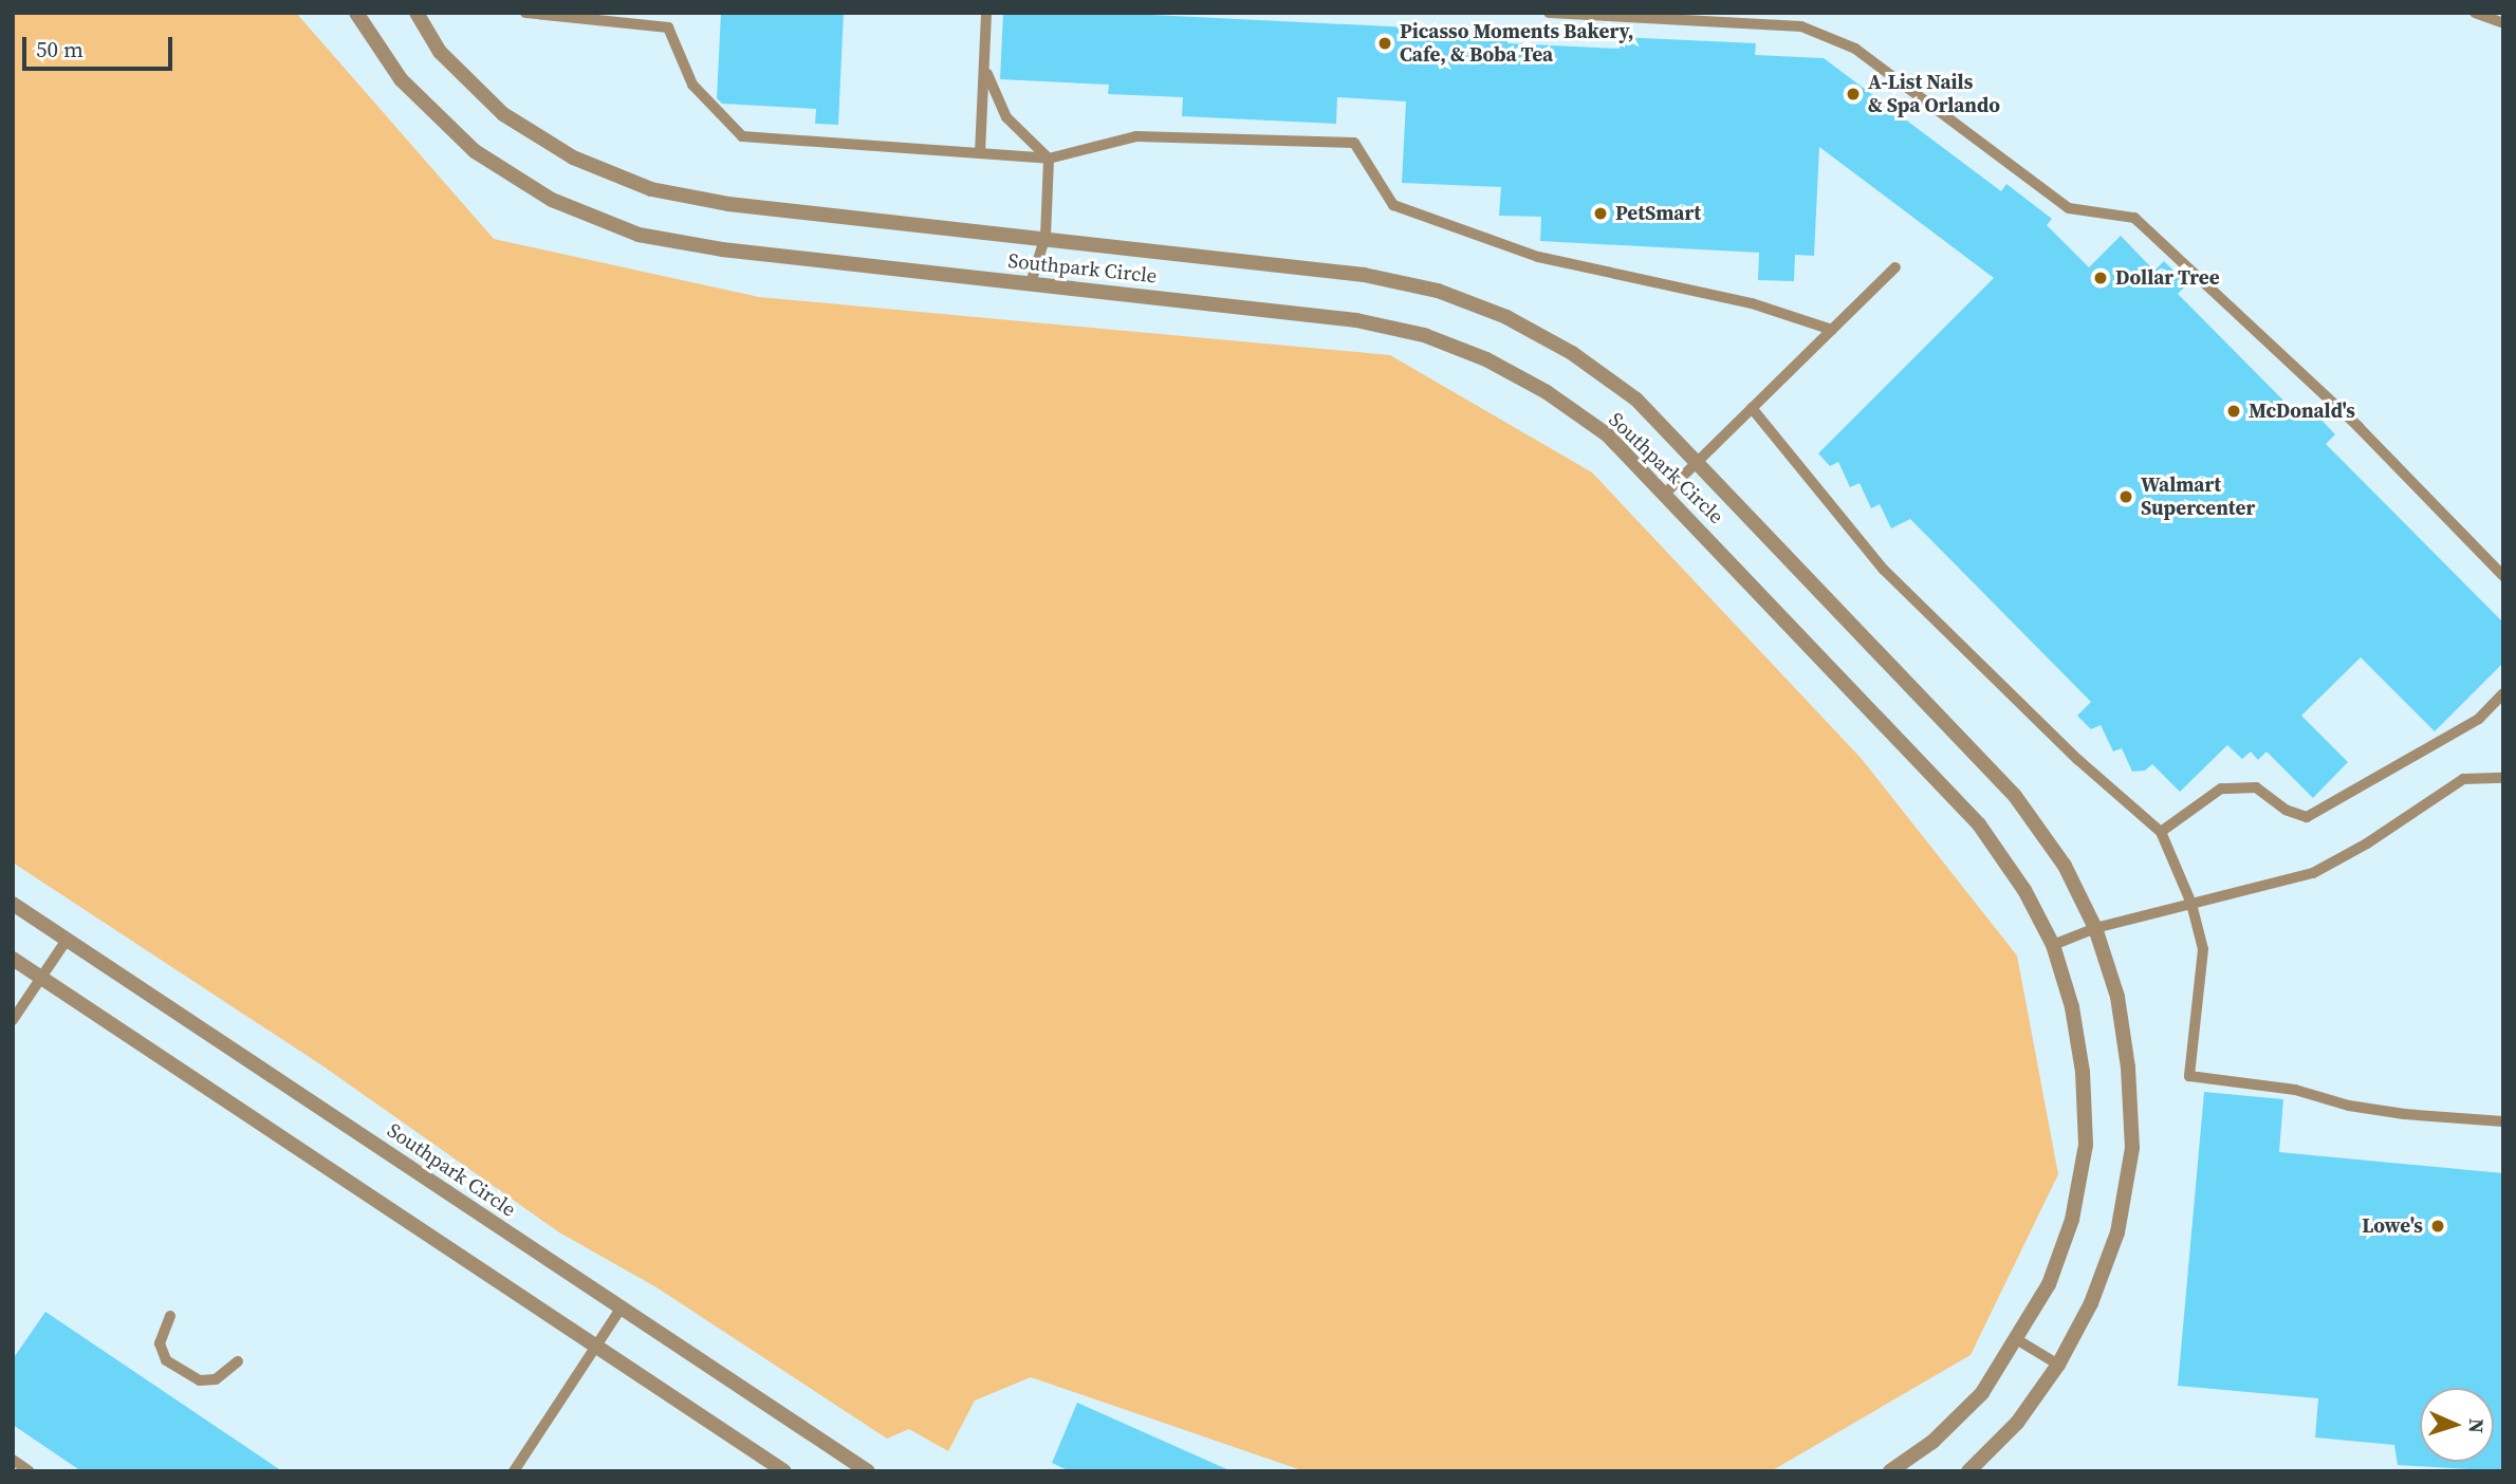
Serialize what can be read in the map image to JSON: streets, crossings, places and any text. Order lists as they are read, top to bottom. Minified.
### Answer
{"streets":{"street":["Southpark Circle"]},"places":["Picasso Moments Bakery, Cafe, & Boba Tea","A-List Nails & Spa Orlando","PetSmart","Dollar Tree","McDonald's","Walmart Supercenter","Lowe's"],"scale_bar":"50 m","north":"right"}
